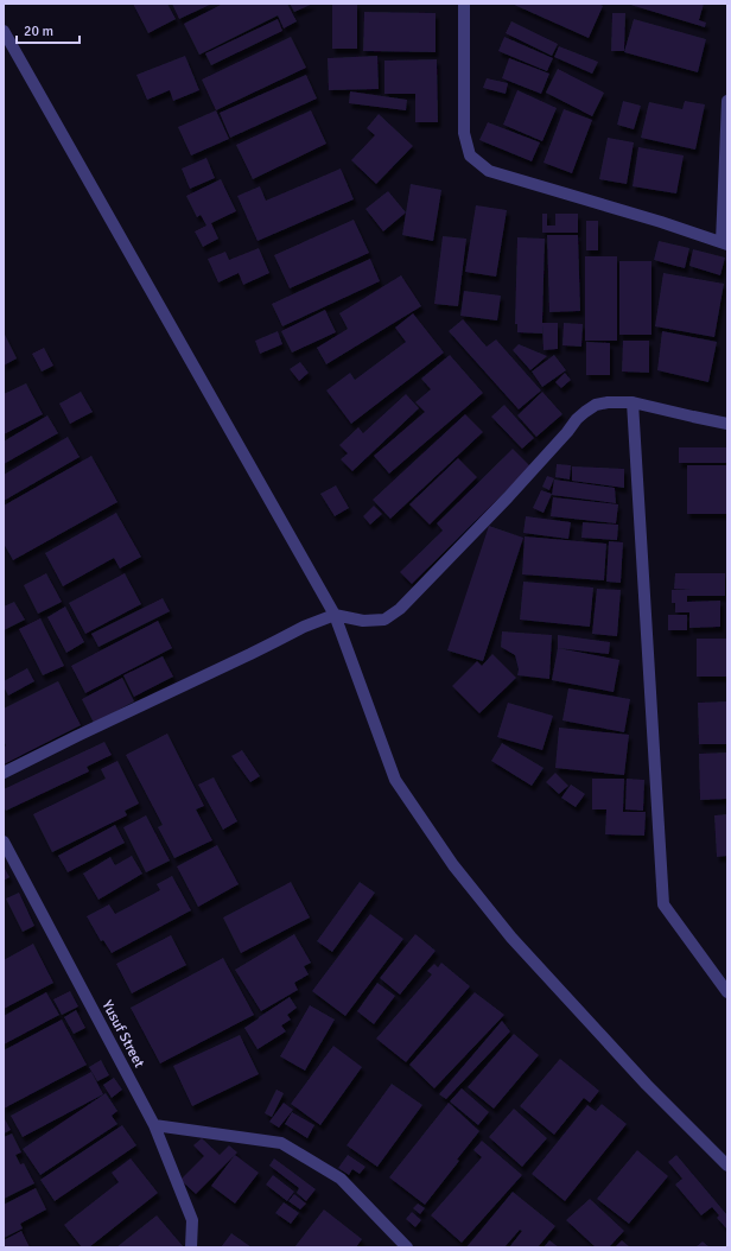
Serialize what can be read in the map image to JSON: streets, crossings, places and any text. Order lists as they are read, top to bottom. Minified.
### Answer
{"streets":{"street":["Yusuf Street"]},"scale_bar":"20 m"}
